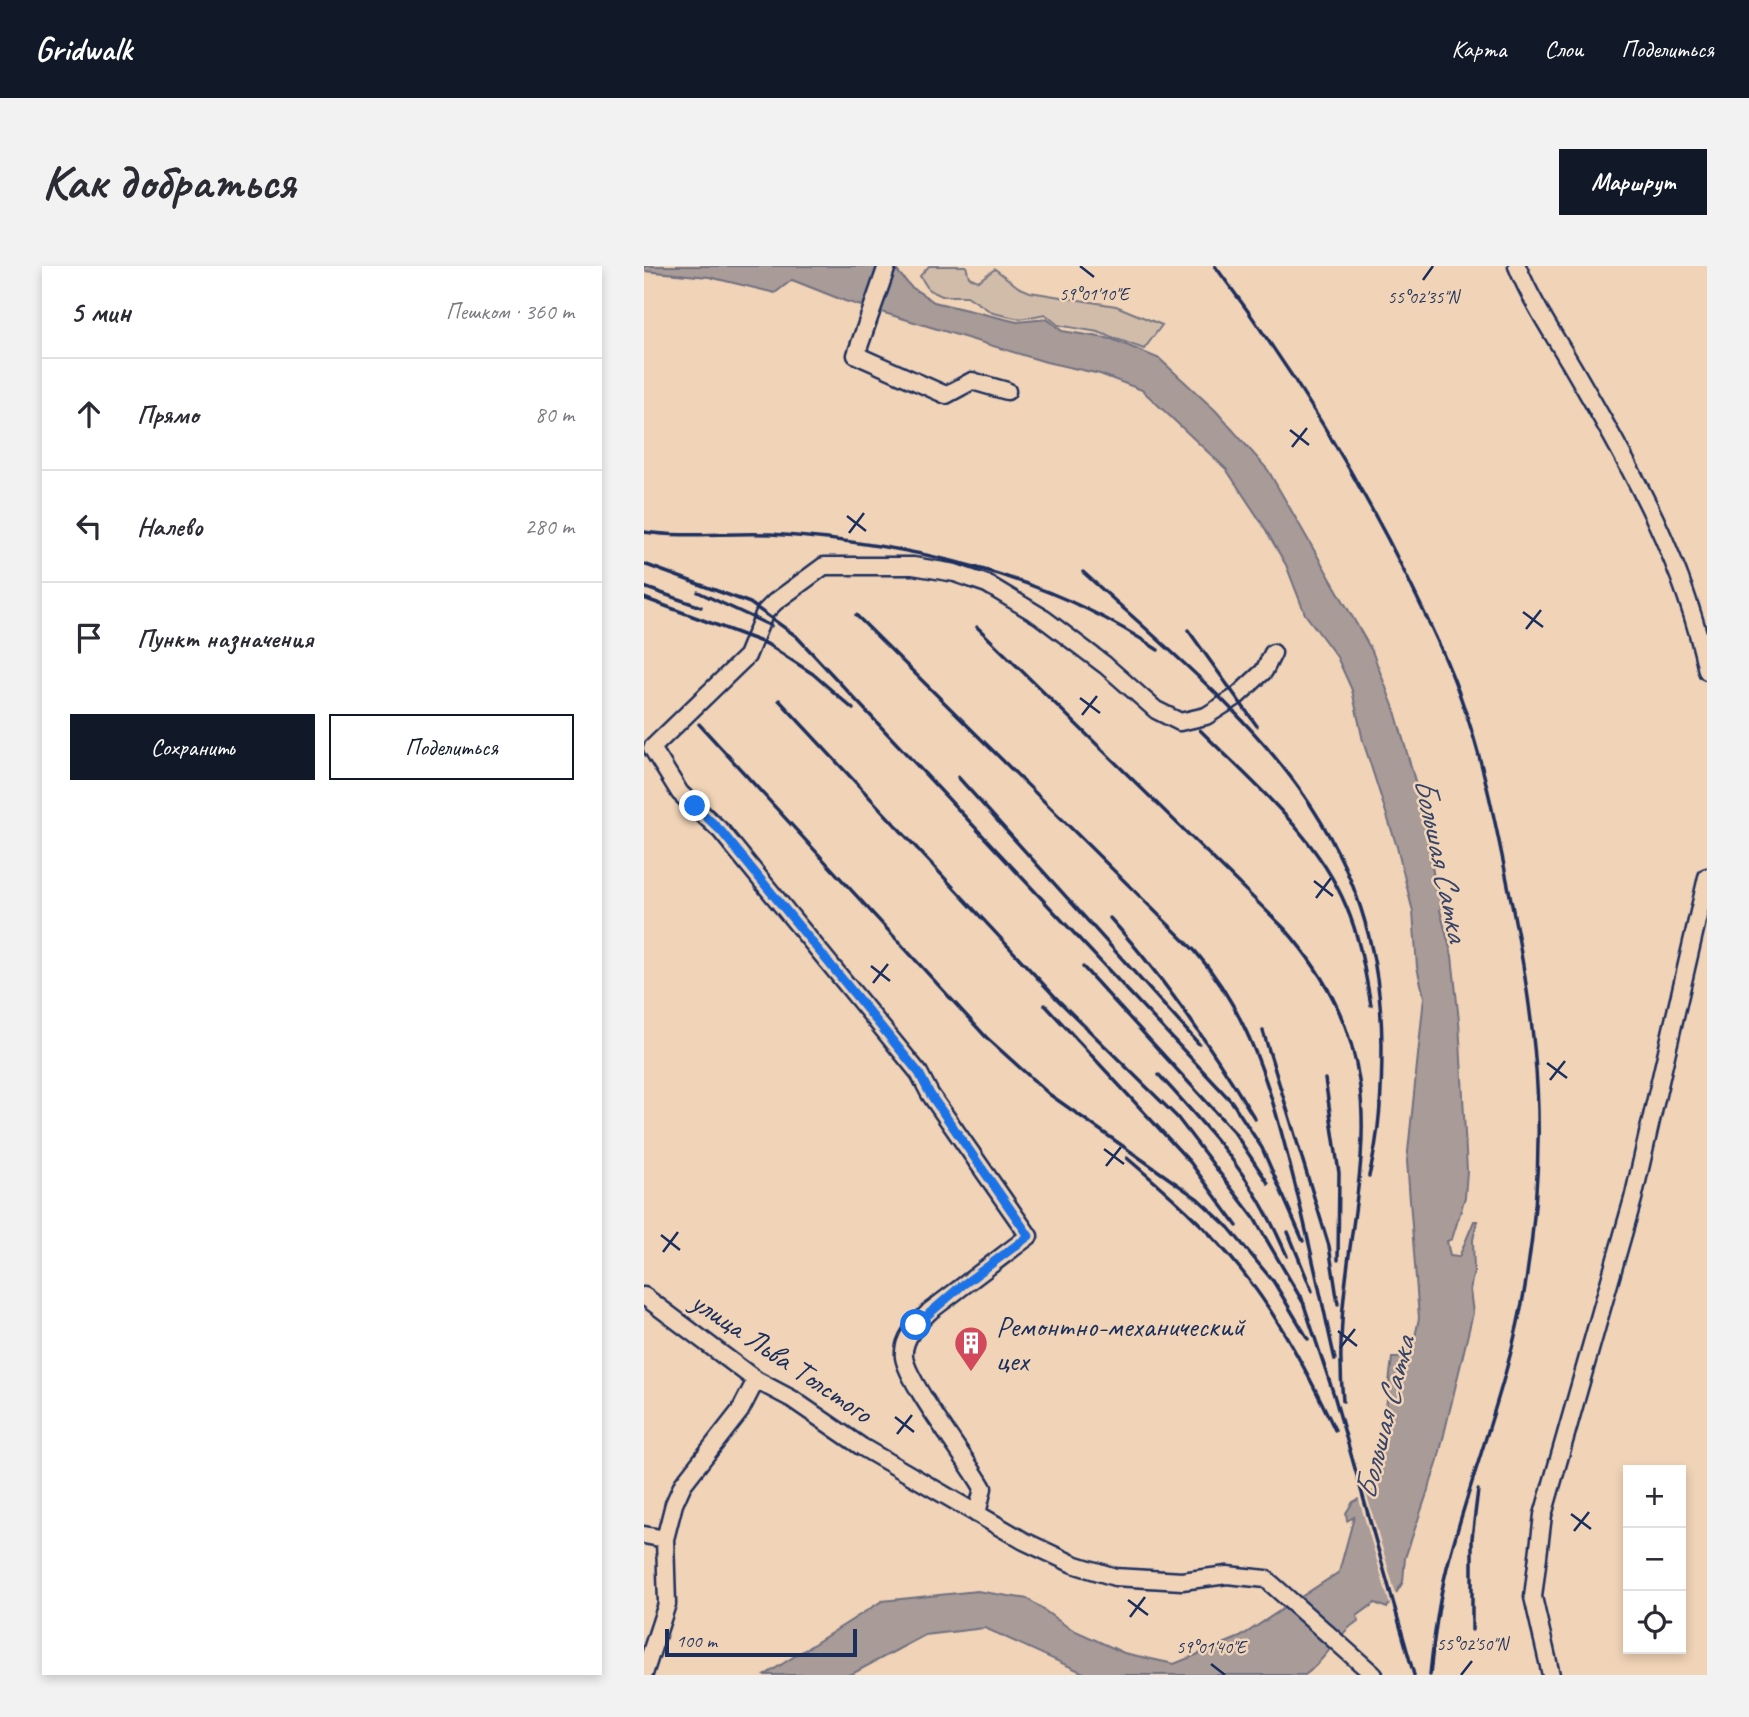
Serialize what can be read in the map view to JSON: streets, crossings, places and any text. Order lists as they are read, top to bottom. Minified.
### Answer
{"streets":{"street":["улица Льва Толстого"]},"water":["Большая Сатка"],"places":{"building":["Ремонтно-механический цех"]},"scale_bar":"100 m","page":{"header":"Gridwalk","nav":["Карта","Слои","Поделиться"],"buttons":["Маршрут",["Сохранить","Поделиться"]],"title":"Как добраться","heading":["5 мин","Пешком · 360 m"],"list":[["Прямо","80 m"],["Налево","280 m"],"Пункт назначения"],"map_buttons":["+","−"],"scale":"100 m"},"coordinates":["59°01'10\"E","55°02'35\"N","55°02'50\"N","59°01'40\"E"]}
